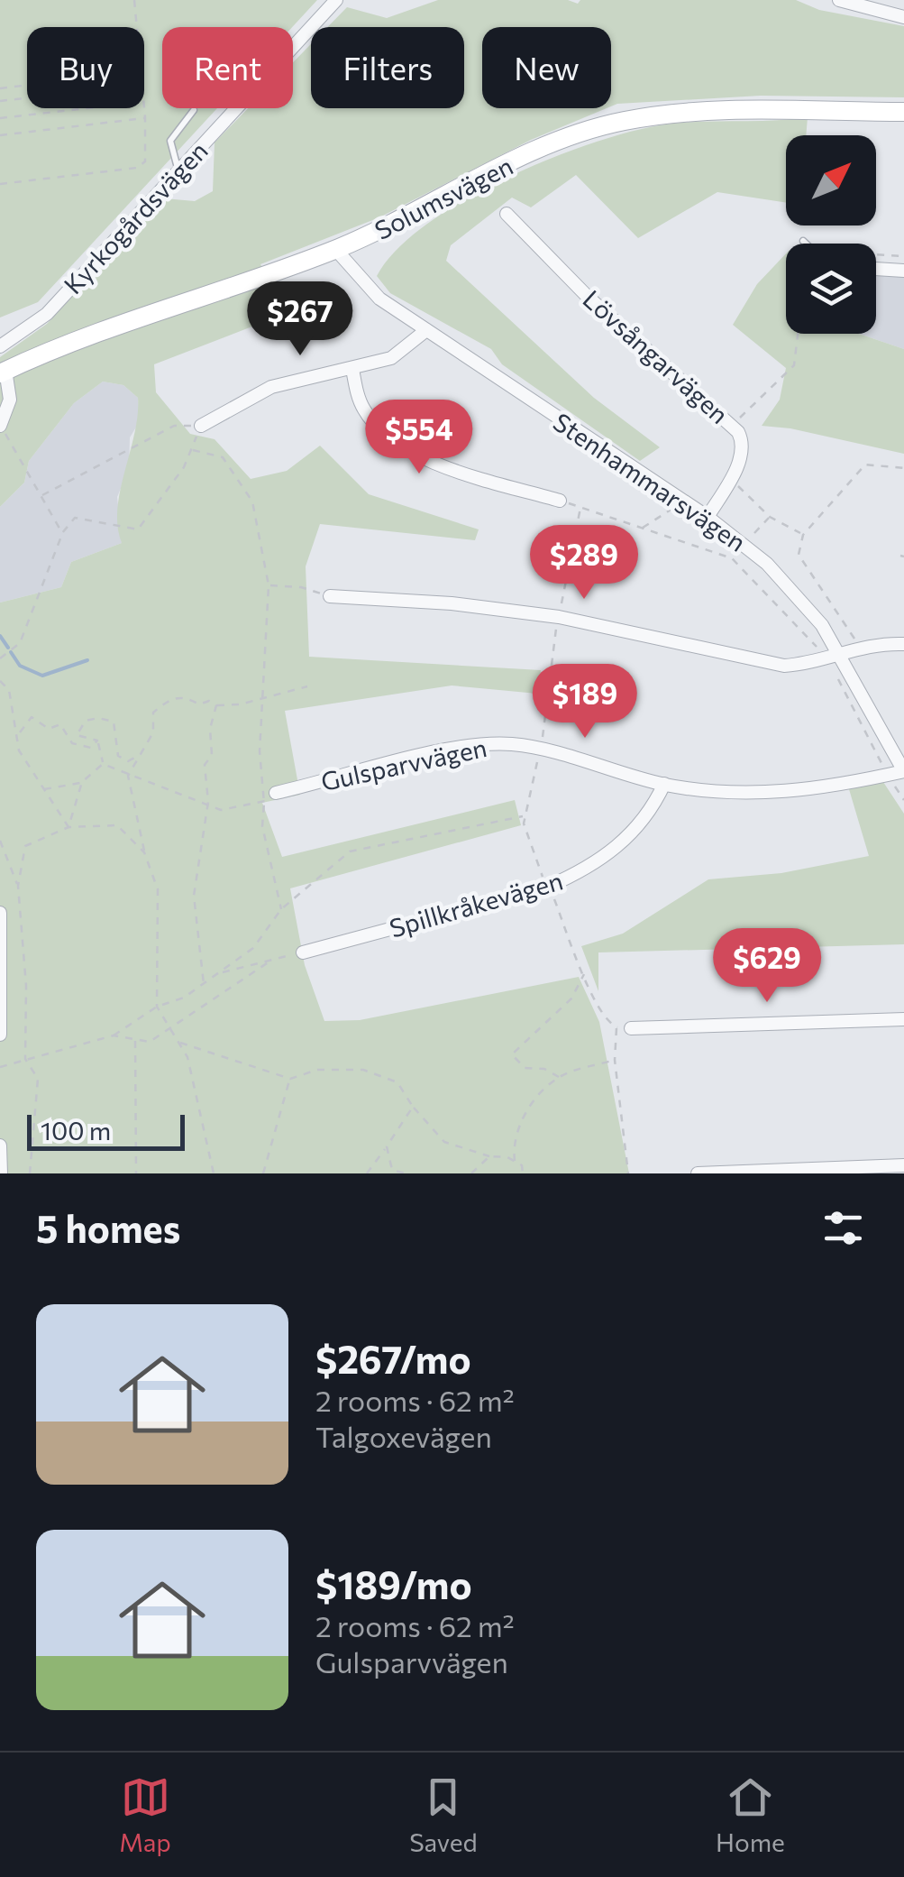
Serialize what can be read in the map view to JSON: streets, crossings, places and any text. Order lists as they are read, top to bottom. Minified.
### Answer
{"streets":{"main road":["Solumsvägen"],"street":["Kyrkogårdsvägen","Lövsångarvägen","Stenhammarsvägen","Gulsparvvägen","Spillkråkevägen"]},"crossings":[["Solumsvägen","Stenhammarsvägen"],["Lövsångarvägen","Stenhammarsvägen"],["Stenhammarsvägen","Gulsparvvägen"],["Gulsparvvägen","Spillkråkevägen"]],"scale_bar":"100 m","north":"top right","page":{"chip":["Buy","Rent","Filters","New"],"price":["$267","$554","$289","$189","$629"],"scale":"100 m","heading":"5 homes","list":[{"name":"$267/mo","note":"2 rooms · 62 m² · Talgoxevägen"},{"name":"$189/mo","note":"2 rooms · 62 m² · Gulsparvvägen"}],"tabs":["Map","Saved","Home"]}}
